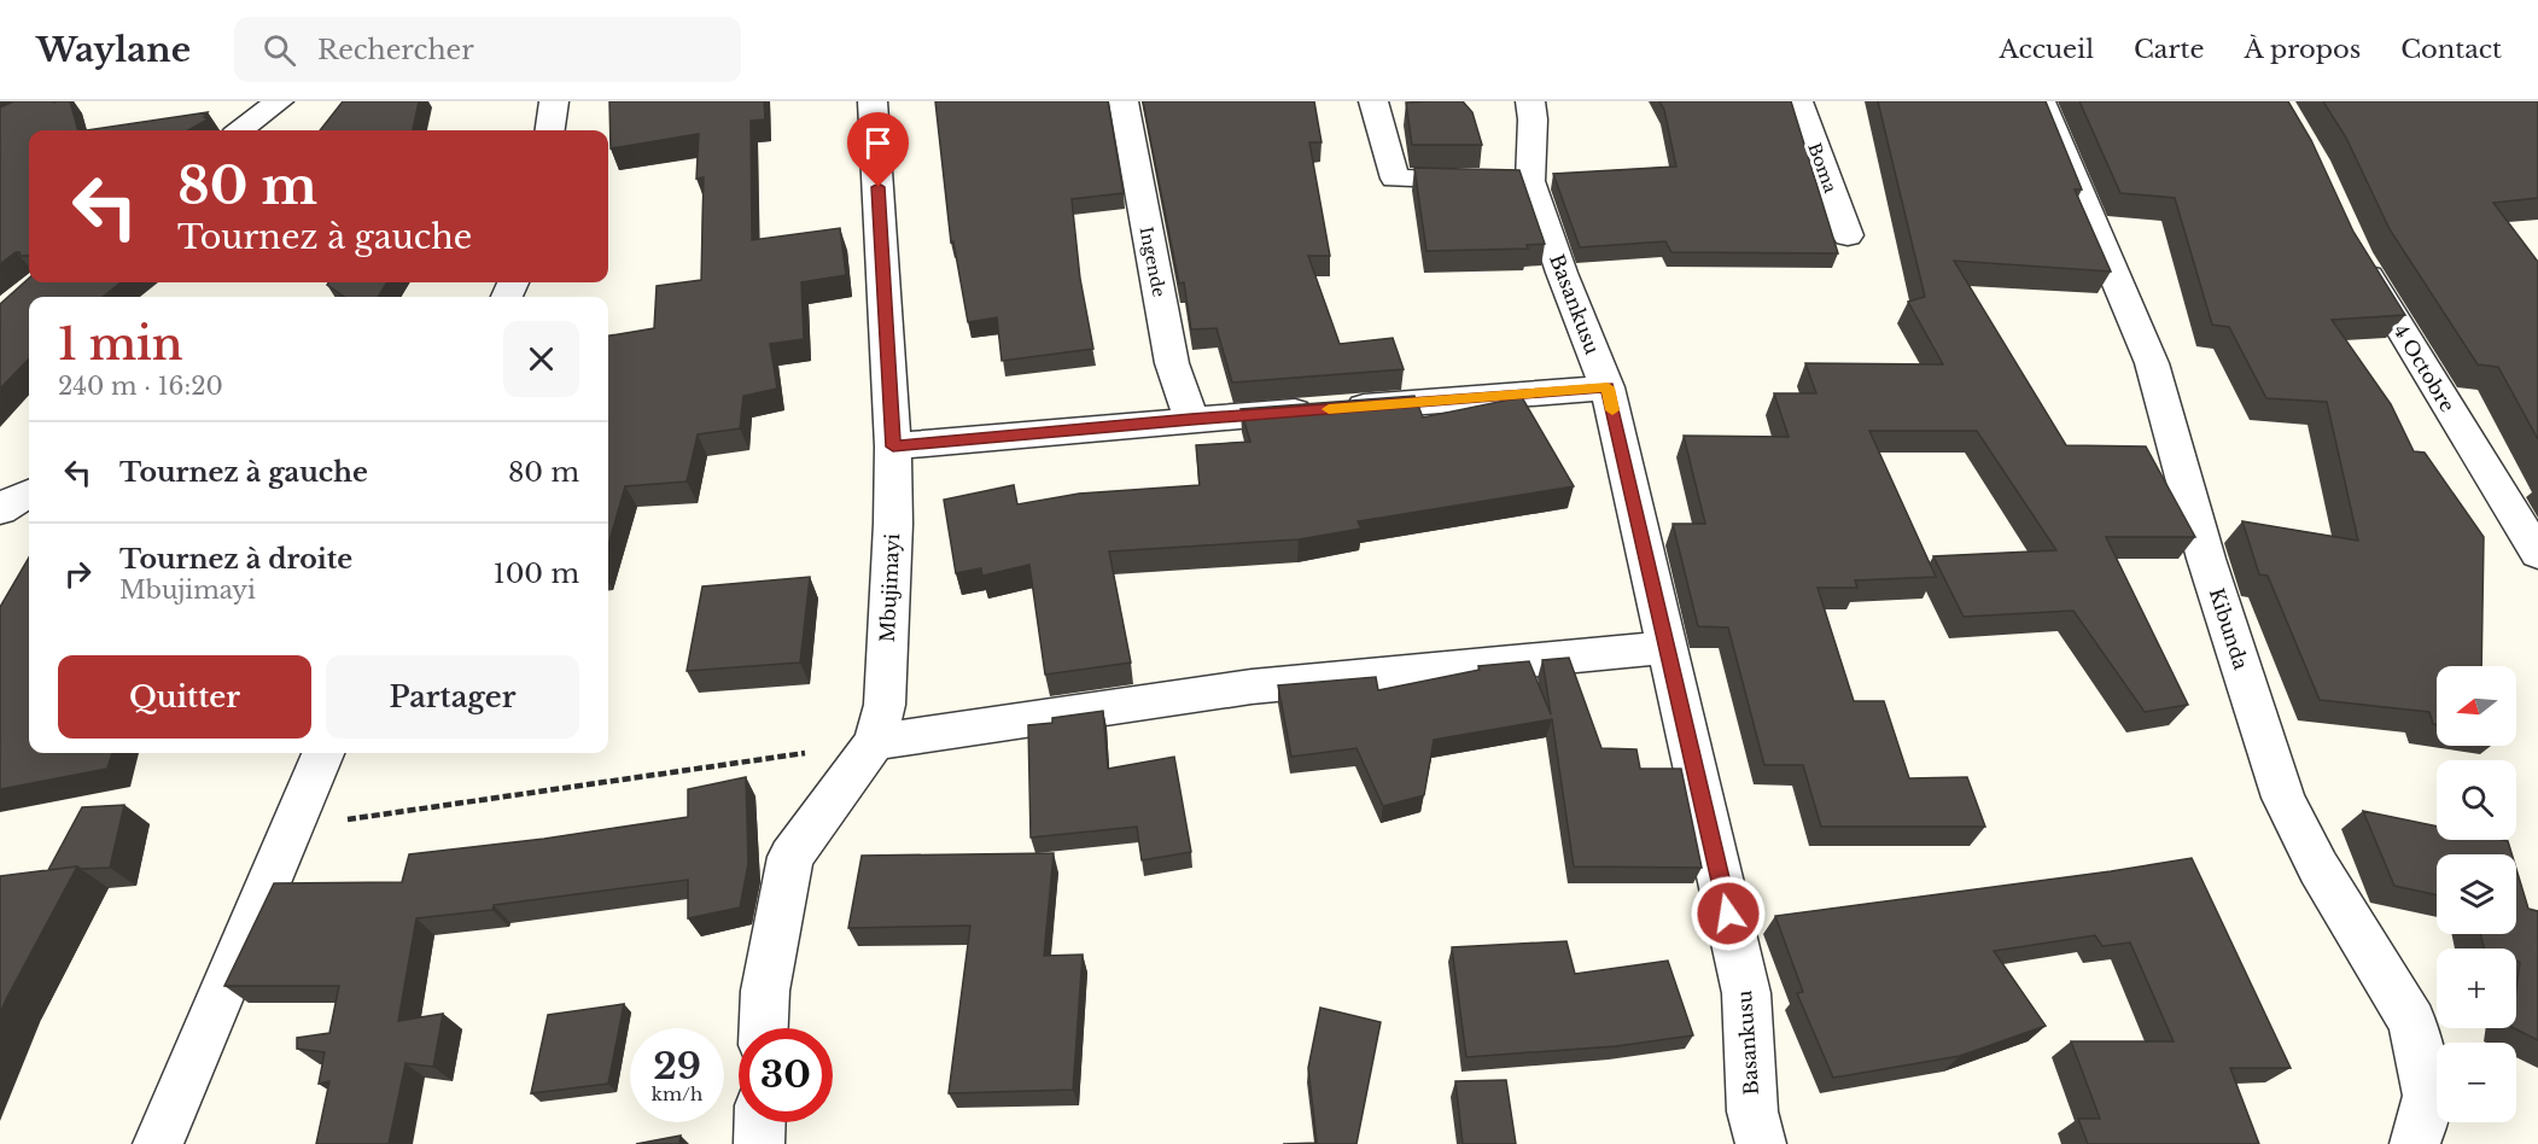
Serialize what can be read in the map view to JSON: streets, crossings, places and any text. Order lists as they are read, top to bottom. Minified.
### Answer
{"streets":{"street":["Boma","Ingende","Basankusu","4 Octobre","Mbujimayi","Kibunda"]},"north":"left","page":{"header":"Waylane","search":"Rechercher","nav":["Accueil","Carte","À propos","Contact"],"turn":["80 m","Tournez à gauche"],"heading":["1 min","240 m · 16:20"],"list":[{"name":"Tournez à gauche","value":"80 m"},{"name":"Tournez à droite","note":"Mbujimayi","value":"100 m"}],"buttons":["Quitter","Partager"],"map_buttons":["+","−"],"speed":"29 km/h","limit":"30"}}
